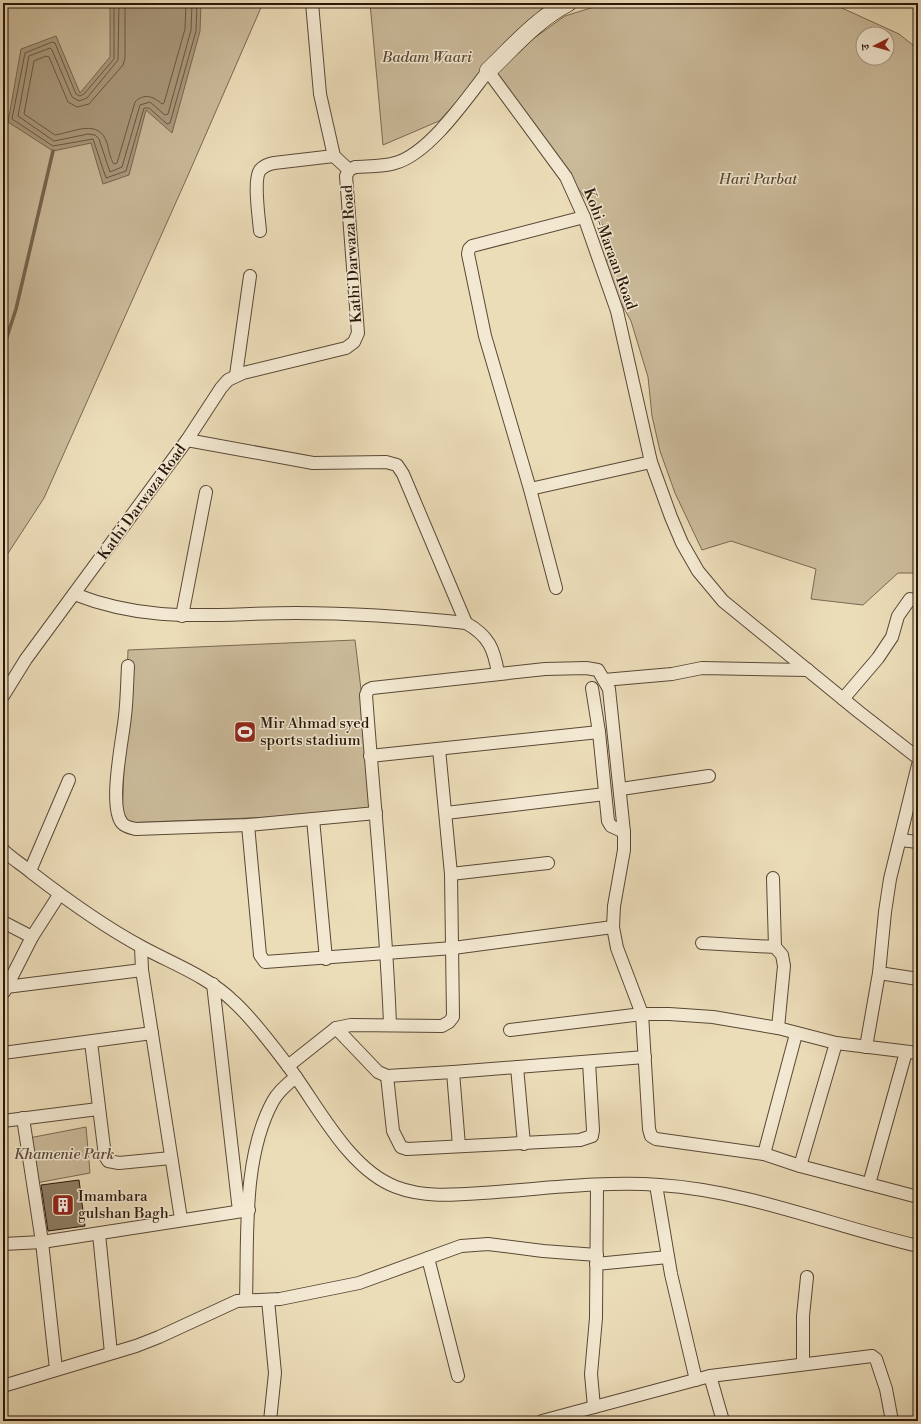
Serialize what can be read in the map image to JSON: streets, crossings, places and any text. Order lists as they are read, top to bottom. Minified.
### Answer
{"streets":{"street":["Kohi-Maraan Road","Kathi Darwaza Road"]},"crossings":[["Kohi-Maraan Road","Kathi Darwaza Road"]],"parks":["Badam Waari","Hari Parbat","Khamenie Park"],"places":{"sports":["Mir Ahmad syed sports stadium"],"building":["Imambara gulshan Bagh"]},"north":"left"}
